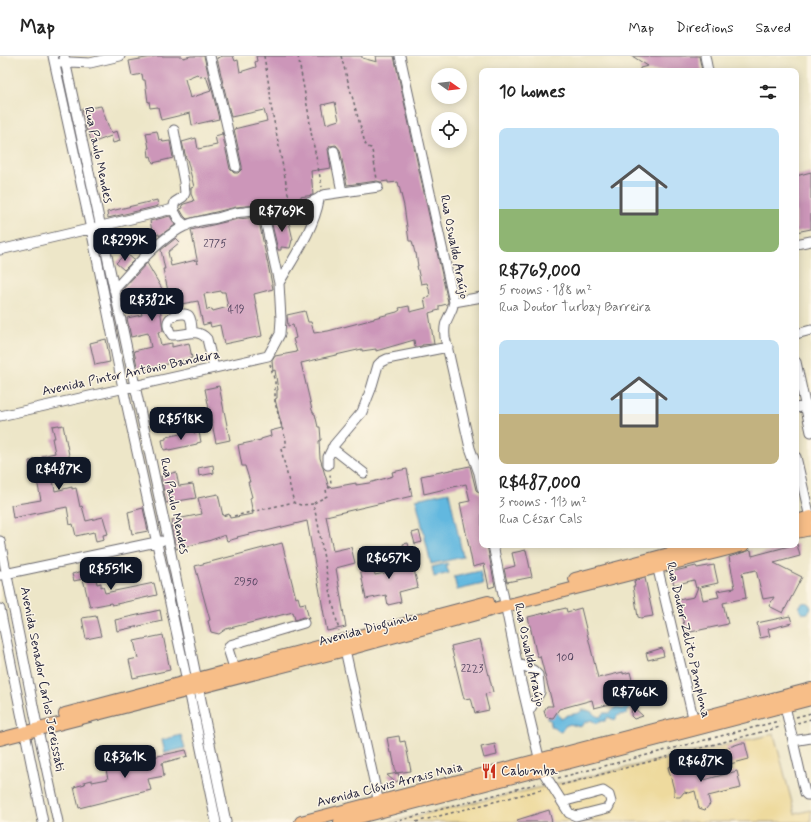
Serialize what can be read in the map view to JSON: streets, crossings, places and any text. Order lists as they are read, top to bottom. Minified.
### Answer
{"streets":{"main road":["Avenida Dioguinho","Avenida Clóvis Arrais Maia"],"street":["Rua Paulo Mendes","Rua Oswaldo Araújo","Avenida Pintor Antônio Bandeira","Rua Doutor Zelito Pamplona","Avenida Senador Carlos Jereissati"]},"crossings":[["Rua Paulo Mendes","Avenida Pintor Antônio Bandeira"],["Rua Paulo Mendes","Avenida Dioguinho"],["Rua Oswaldo Araújo","Avenida Dioguinho"],["Rua Oswaldo Araújo","Avenida Clóvis Arrais Maia"],["Avenida Dioguinho","Rua Doutor Zelito Pamplona"],["Avenida Dioguinho","Avenida Senador Carlos Jereissati"],["Rua Doutor Zelito Pamplona","Avenida Clóvis Arrais Maia"]],"places":{"restaurant":["Cabumba"]},"house_numbers":["2775","419","2950","100","2223"],"north":"right","page":{"header":"Map","nav":["Map","Directions","Saved"],"heading":"10 homes","list":[{"name":"R$769,000","note":"5 rooms · 188 m² · Rua Doutor Turbay Barreira"},{"name":"R$487,000","note":"3 rooms · 113 m² · Rua César Cals"}],"price":["R$769K","R$299K","R$382K","R$518K","R$487K","R$657K","R$551K","R$766K","R$361K","R$687K"]}}
